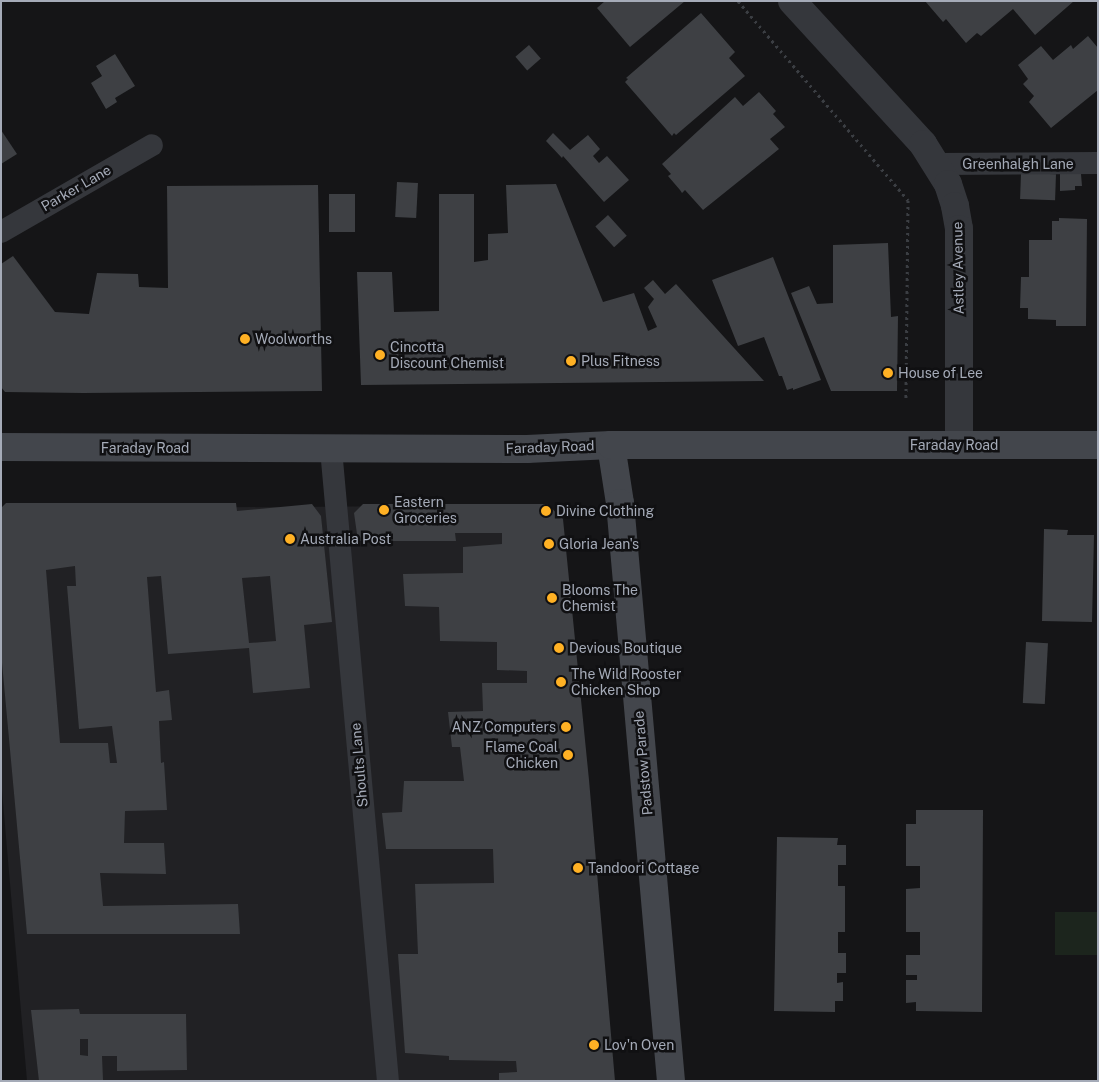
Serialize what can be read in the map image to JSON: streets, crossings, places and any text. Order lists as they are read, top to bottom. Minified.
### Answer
{"streets":{"main road":["Faraday Road","Padstow Parade"],"street":["Astley Avenue"],"lane":["Greenhalgh Lane","Parker Lane","Shoults Lane"]},"crossings":[["Greenhalgh Lane","Astley Avenue"],["Astley Avenue","Faraday Road"],["Faraday Road","Padstow Parade"],["Faraday Road","Shoults Lane"]],"places":["Woolworths","Cincotta Discount Chemist","Plus Fitness","House of Lee","Eastern Groceries","Divine Clothing","Australia Post","Gloria Jean's","Blooms The Chemist","Devious Boutique","The Wild Rooster Chicken Shop","ANZ Computers","Flame Coal Chicken","Tandoori Cottage","Lov'n Oven"]}
